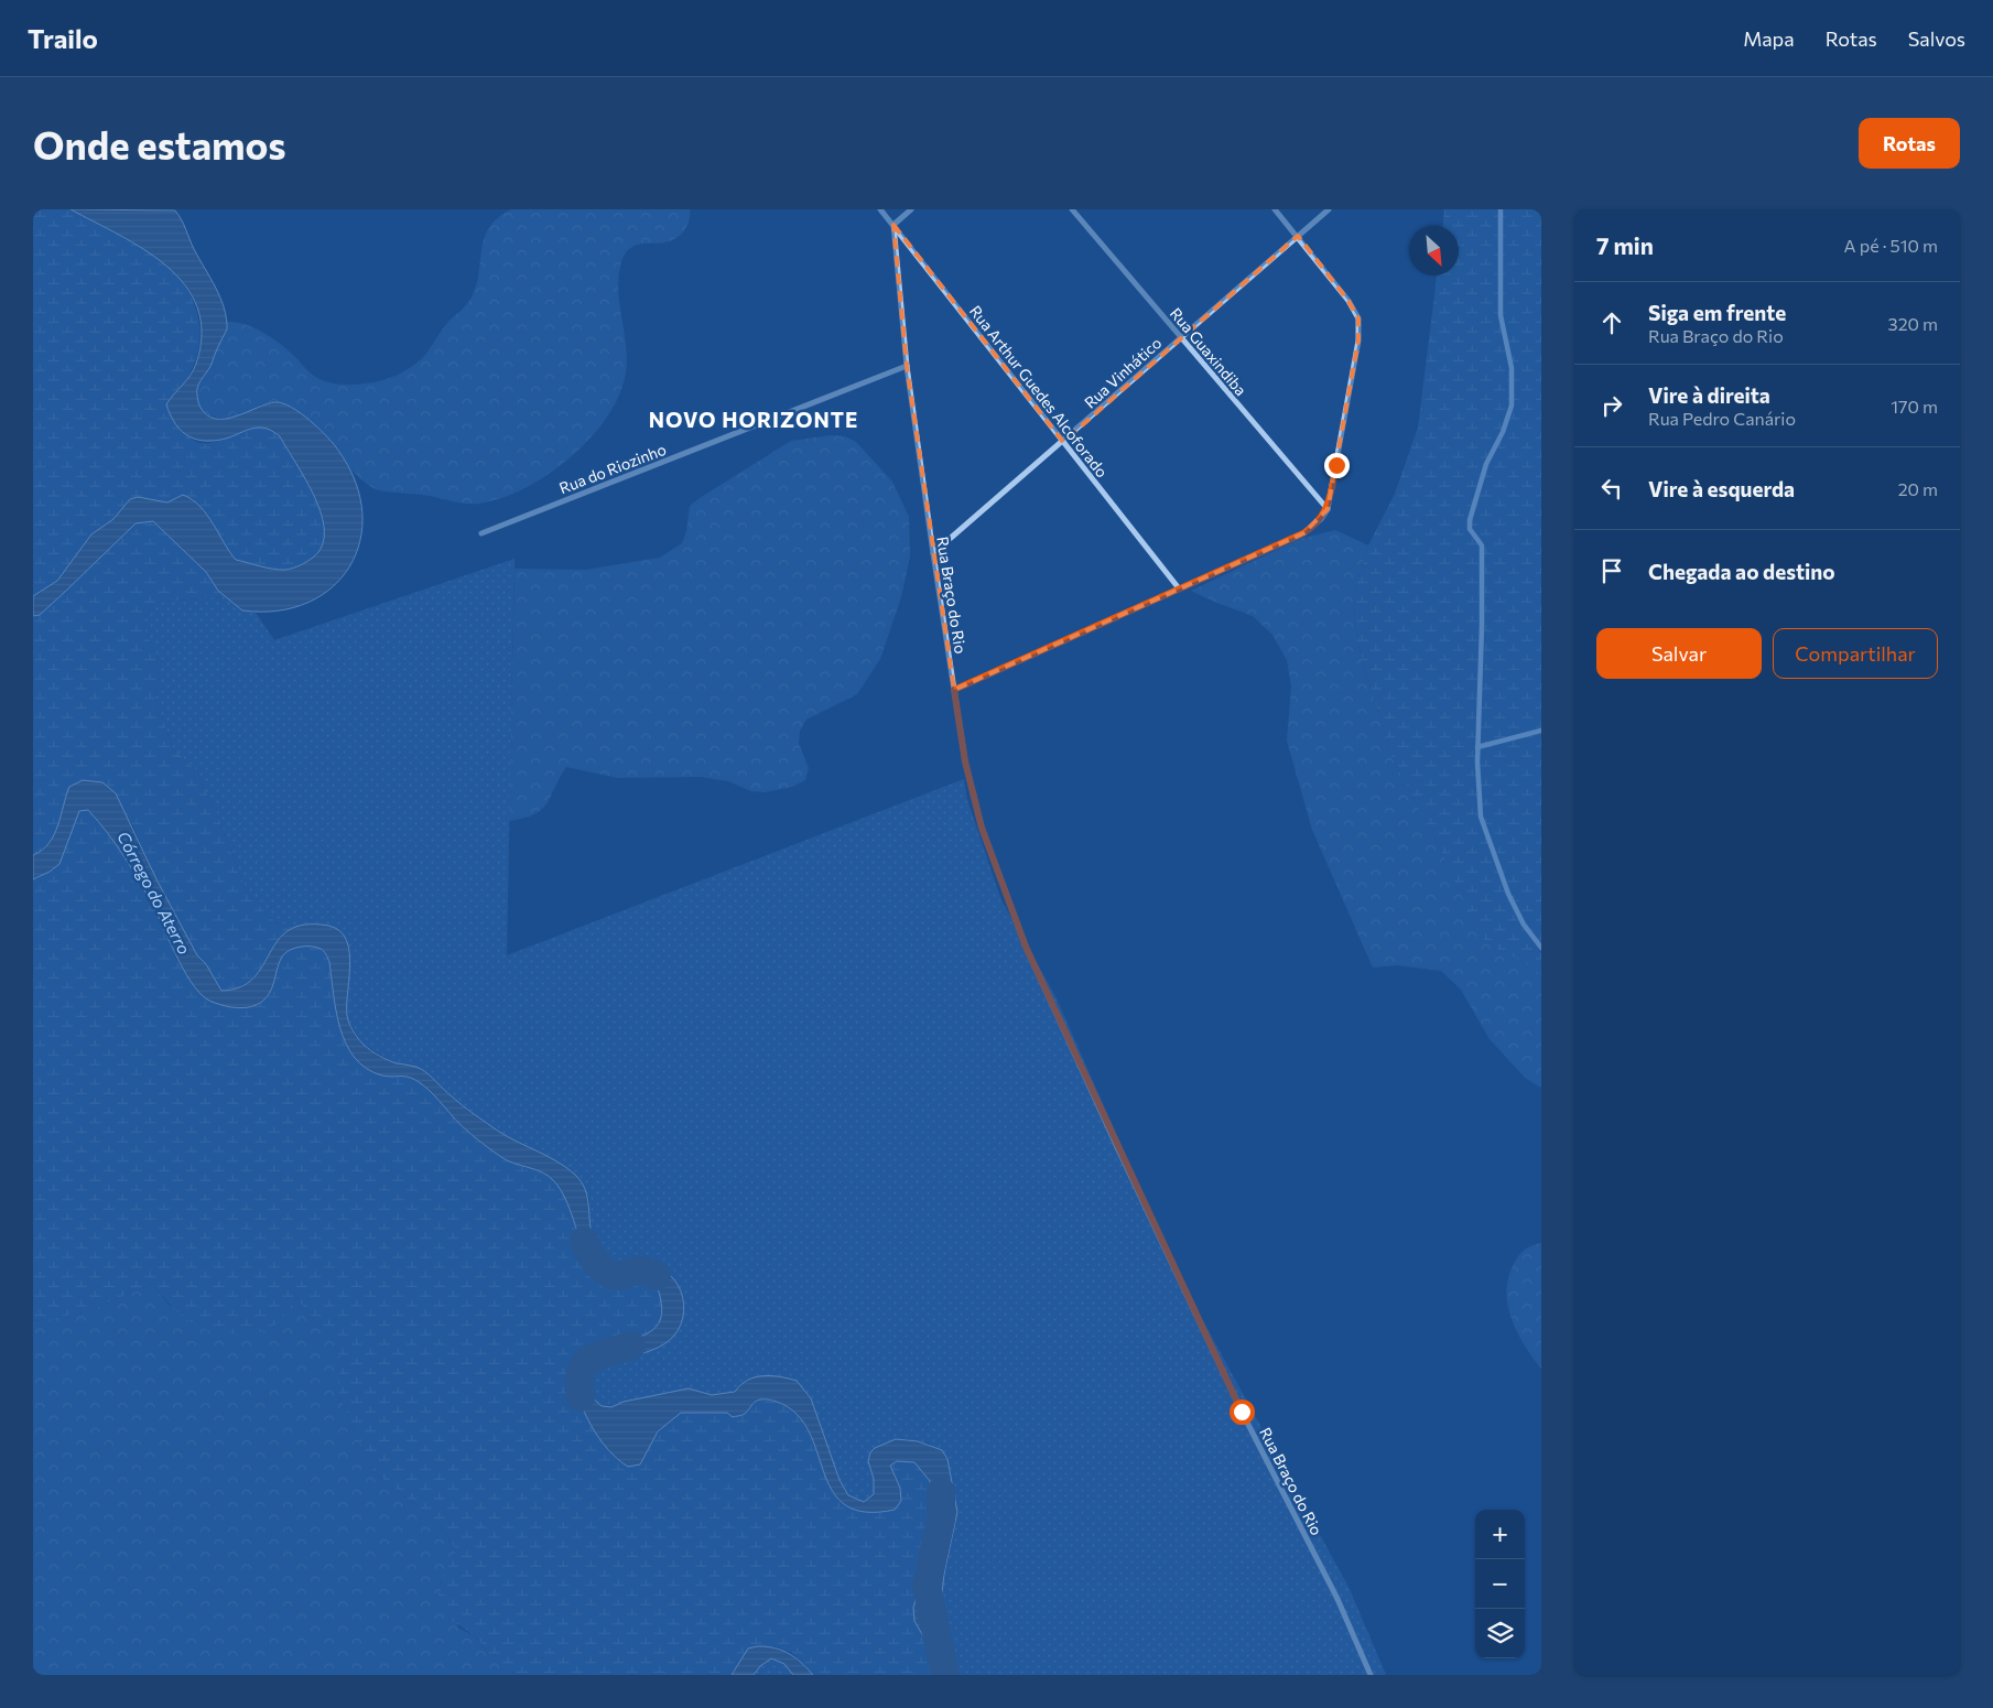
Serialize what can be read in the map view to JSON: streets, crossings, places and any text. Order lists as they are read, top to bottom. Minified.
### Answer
{"streets":{"street":["Rua Guaxindiba","Rua Vinhático","Rua Arthur Guedes Alcoforado","Rua do Riozinho","Rua Braço do Rio"]},"crossings":[["Rua Guaxindiba","Rua Vinhático"],["Rua Vinhático","Rua Arthur Guedes Alcoforado"],["Rua Vinhático","Rua Braço do Rio"],["Rua Arthur Guedes Alcoforado","Rua Braço do Rio"],["Rua do Riozinho","Rua Braço do Rio"]],"districts":["NOVO HORIZONTE"],"water":["Córrego do Aterro"],"north":"bottom right","page":{"header":"Trailo","nav":["Mapa","Rotas","Salvos"],"buttons":["Rotas",["Salvar","Compartilhar"]],"title":"Onde estamos","heading":["7 min","A pé · 510 m"],"list":[["Siga em frente","Rua Braço do Rio","320 m"],["Vire à direita","Rua Pedro Canário","170 m"],["Vire à esquerda","20 m"],"Chegada ao destino"],"map_buttons":["+","−"]}}
